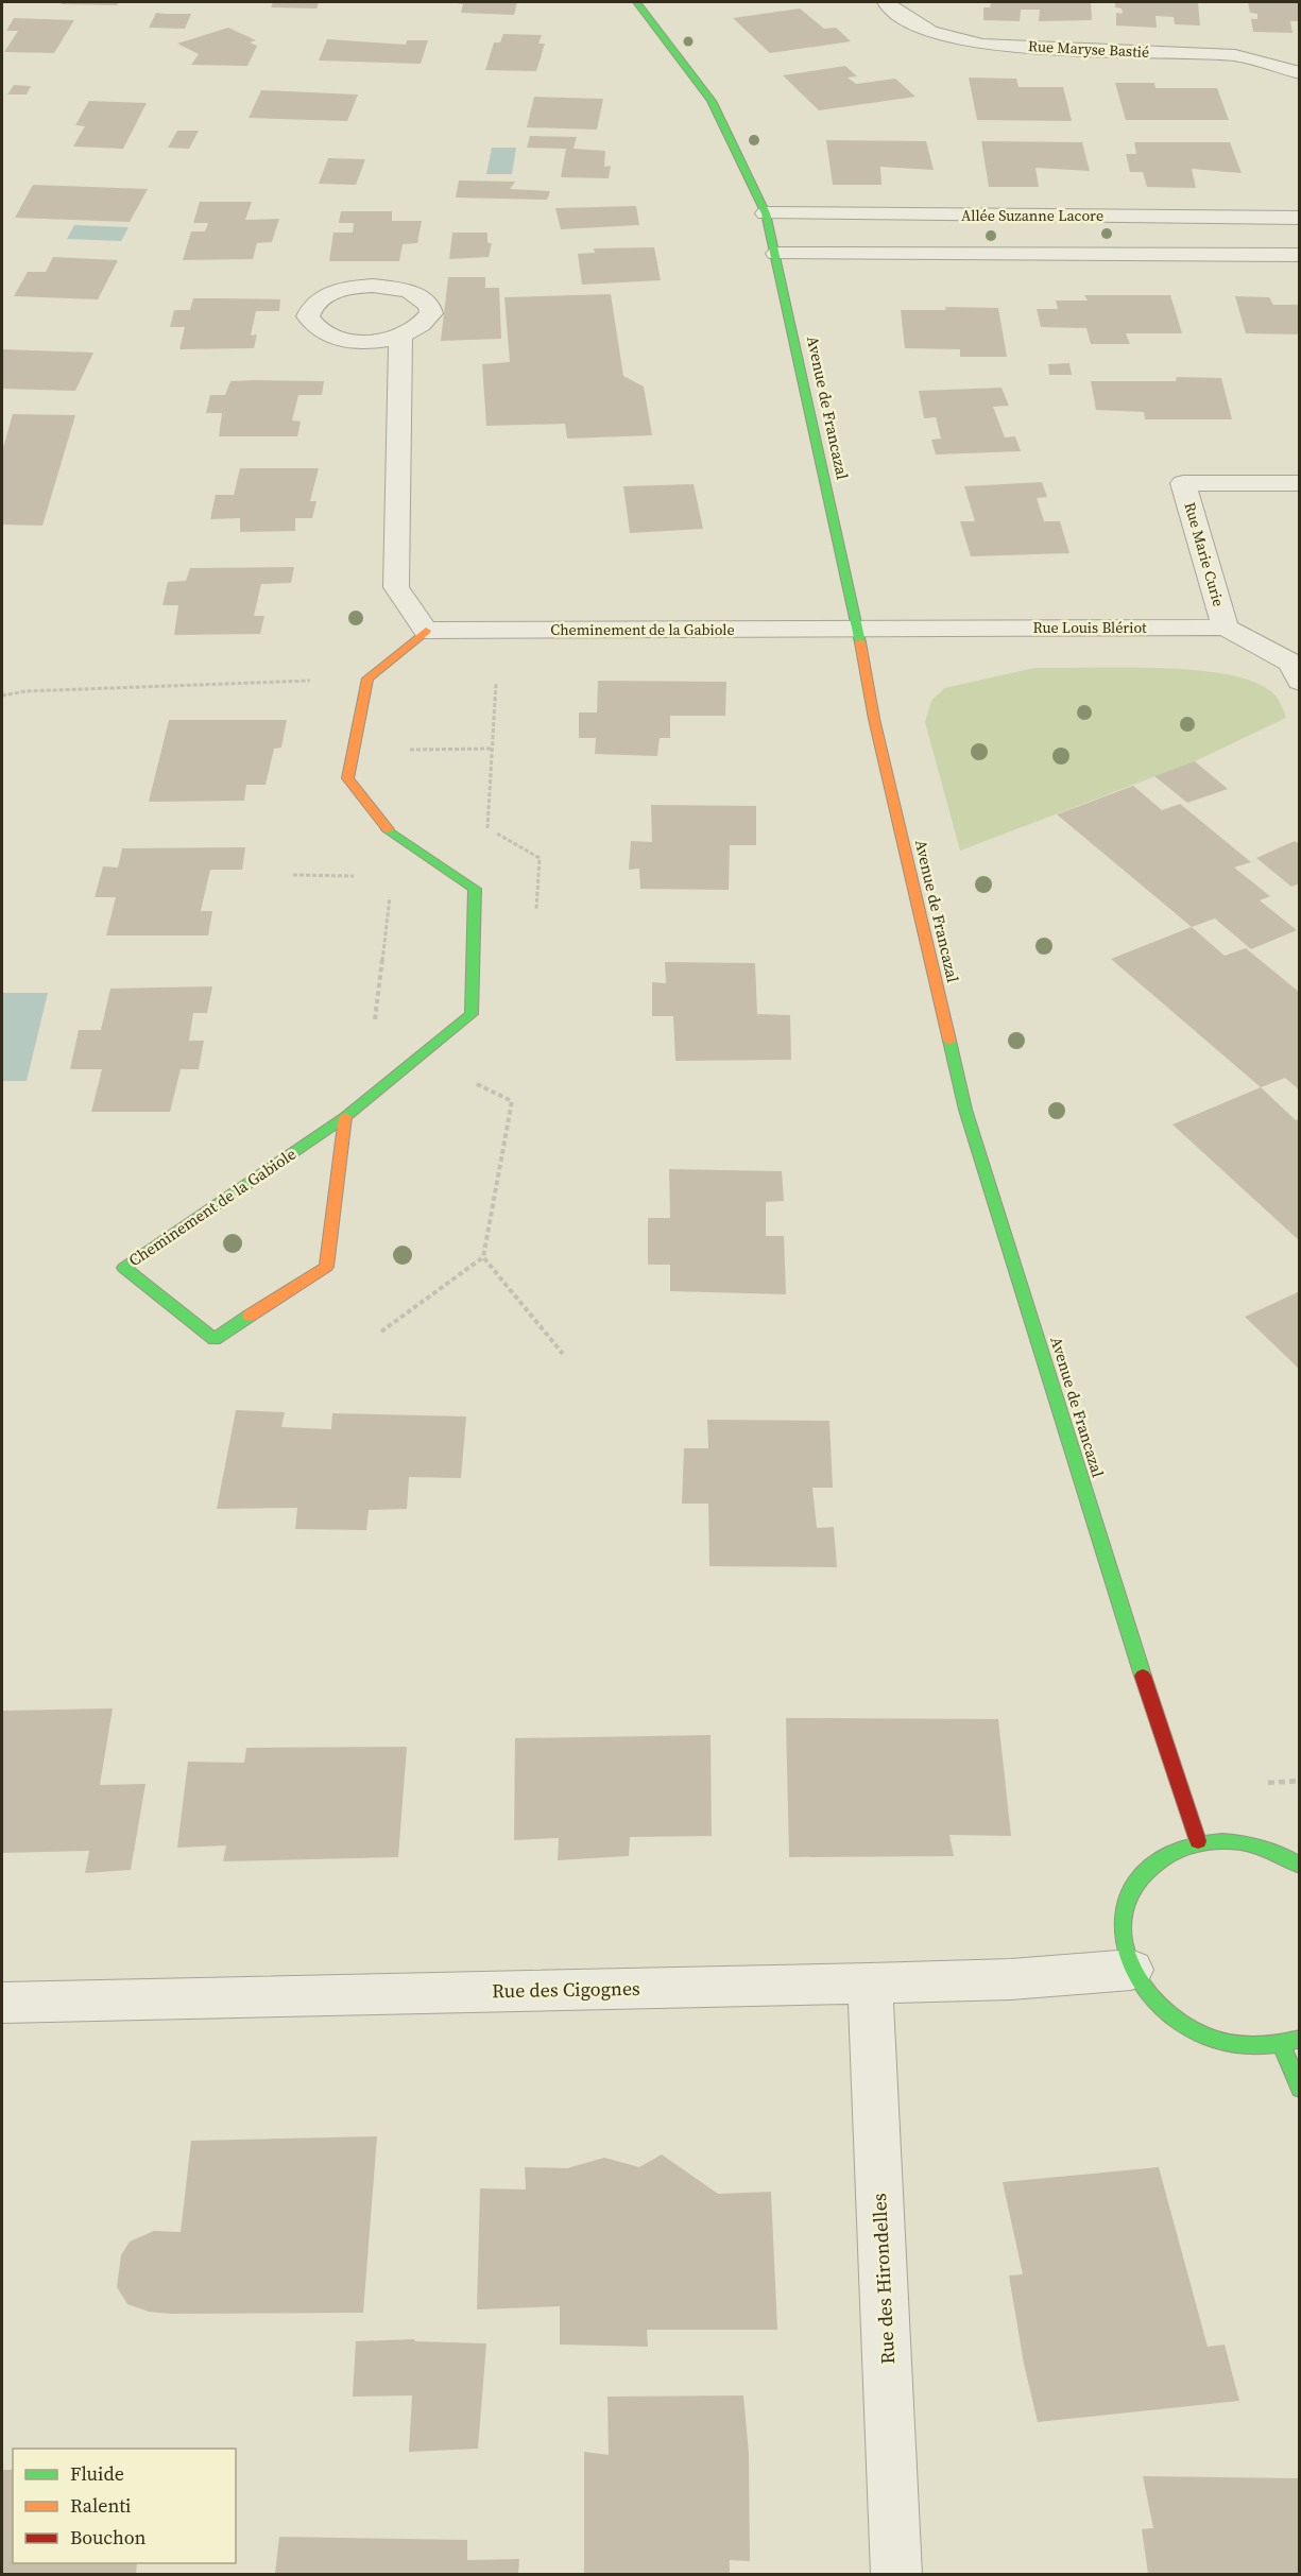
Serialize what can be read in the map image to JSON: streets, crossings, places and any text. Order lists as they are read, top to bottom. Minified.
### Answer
{"streets":{"street":["Rue Maryse Bastié","Allée Suzanne Lacore","Avenue de Francazal","Rue Marie Curie","Rue Louis Blériot","Cheminement de la Gabiole","Rue des Cigognes","Rue des Hirondelles"]},"crossings":[["Allée Suzanne Lacore","Avenue de Francazal"],["Avenue de Francazal","Rue Louis Blériot"],["Avenue de Francazal","Cheminement de la Gabiole"],["Rue Marie Curie","Rue Louis Blériot"],["Rue Louis Blériot","Cheminement de la Gabiole"],["Rue des Cigognes","Rue des Hirondelles"]],"legend":["Fluide","Ralenti","Bouchon"]}
